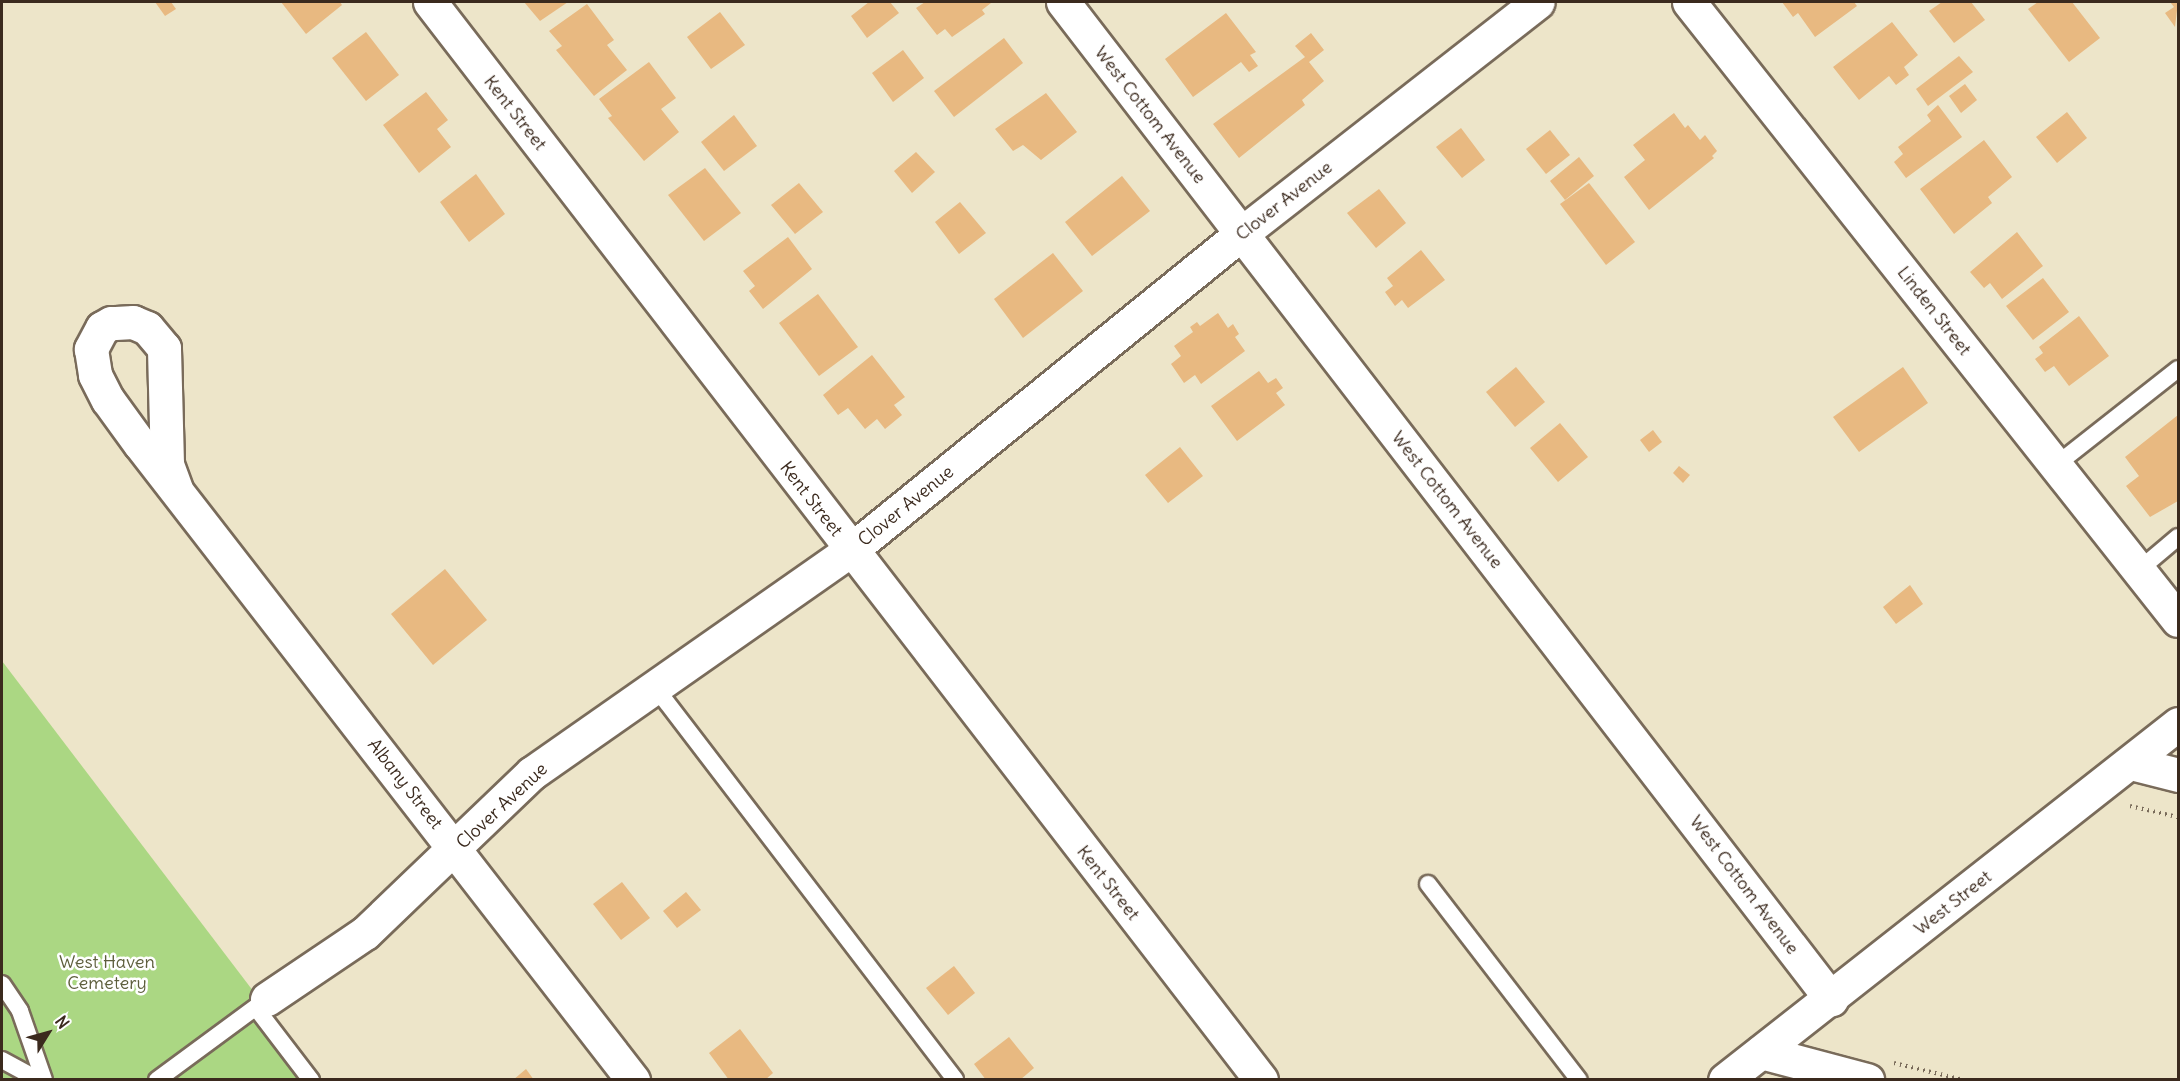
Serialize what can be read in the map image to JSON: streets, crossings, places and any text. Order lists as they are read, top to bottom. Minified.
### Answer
{"streets":{"street":["Kent Street","West Cottom Avenue","Clover Avenue","Linden Street","Albany Street","West Street"]},"crossings":[["Kent Street","Clover Avenue"],["West Cottom Avenue","Clover Avenue"],["West Cottom Avenue","West Street"],["Clover Avenue","Albany Street"]],"parks":["West Haven Cemetery"],"north":"top right"}
